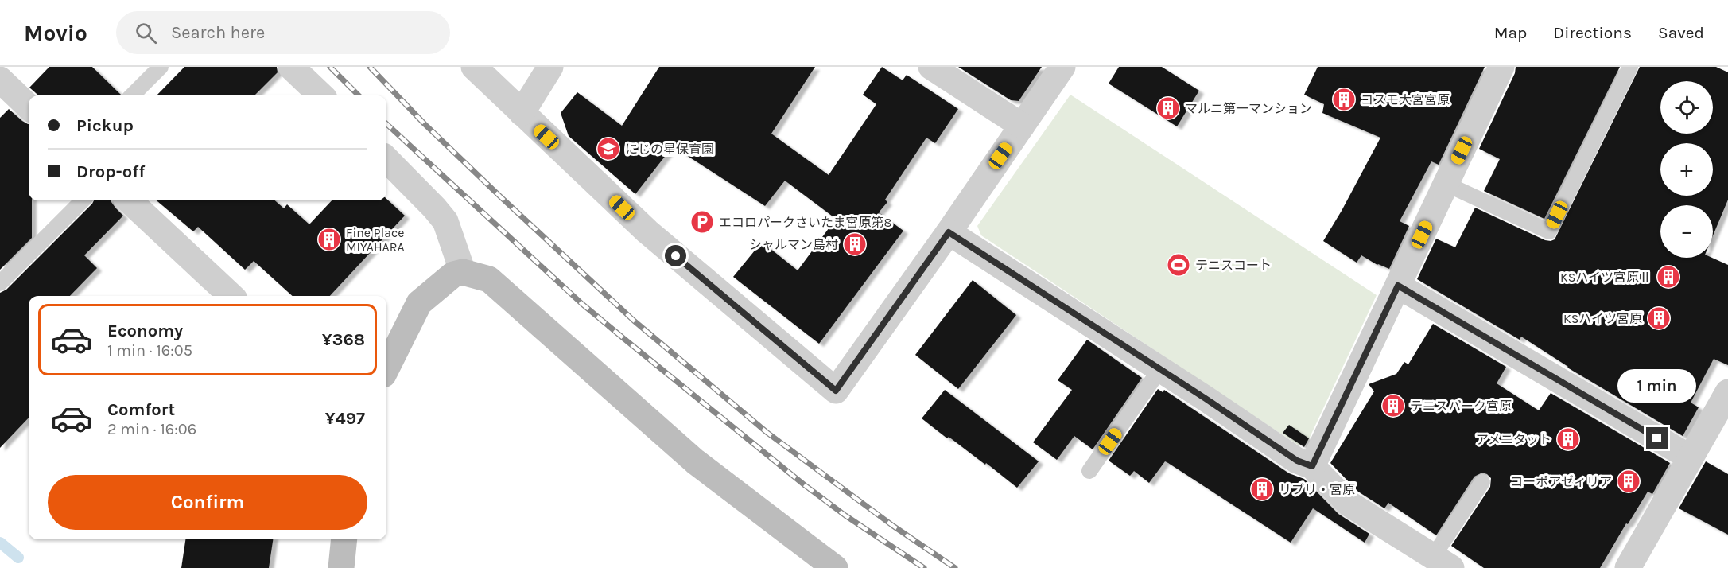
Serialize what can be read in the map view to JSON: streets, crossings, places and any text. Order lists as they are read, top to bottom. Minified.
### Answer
{"places":{"building":["コスモ大宮宮原","マルニ第一マンション","Fine Place MIYAHARA","シャルマン島村","KSハイツ宮原Ⅱ","KSハイツ宮原","テニスパーク宮原","アメニタット","コーポアゼィリア","リブリ・宮原"],"school or university":["にじの星保育園"],"parking":["エコロパークさいたま宮原第8"],"sports":["テニスコート"]},"page":{"header":"Movio","search":"Search here","nav":["Map","Directions","Saved"],"map_buttons":["+","−"],"banner":["Pickup","Drop-off"],"list":[{"name":"Economy","note":"1 min · 16:05","value":"¥368"},{"name":"Comfort","note":"2 min · 16:06","value":"¥497"}],"bubble":"1 min","buttons":"Confirm"}}
